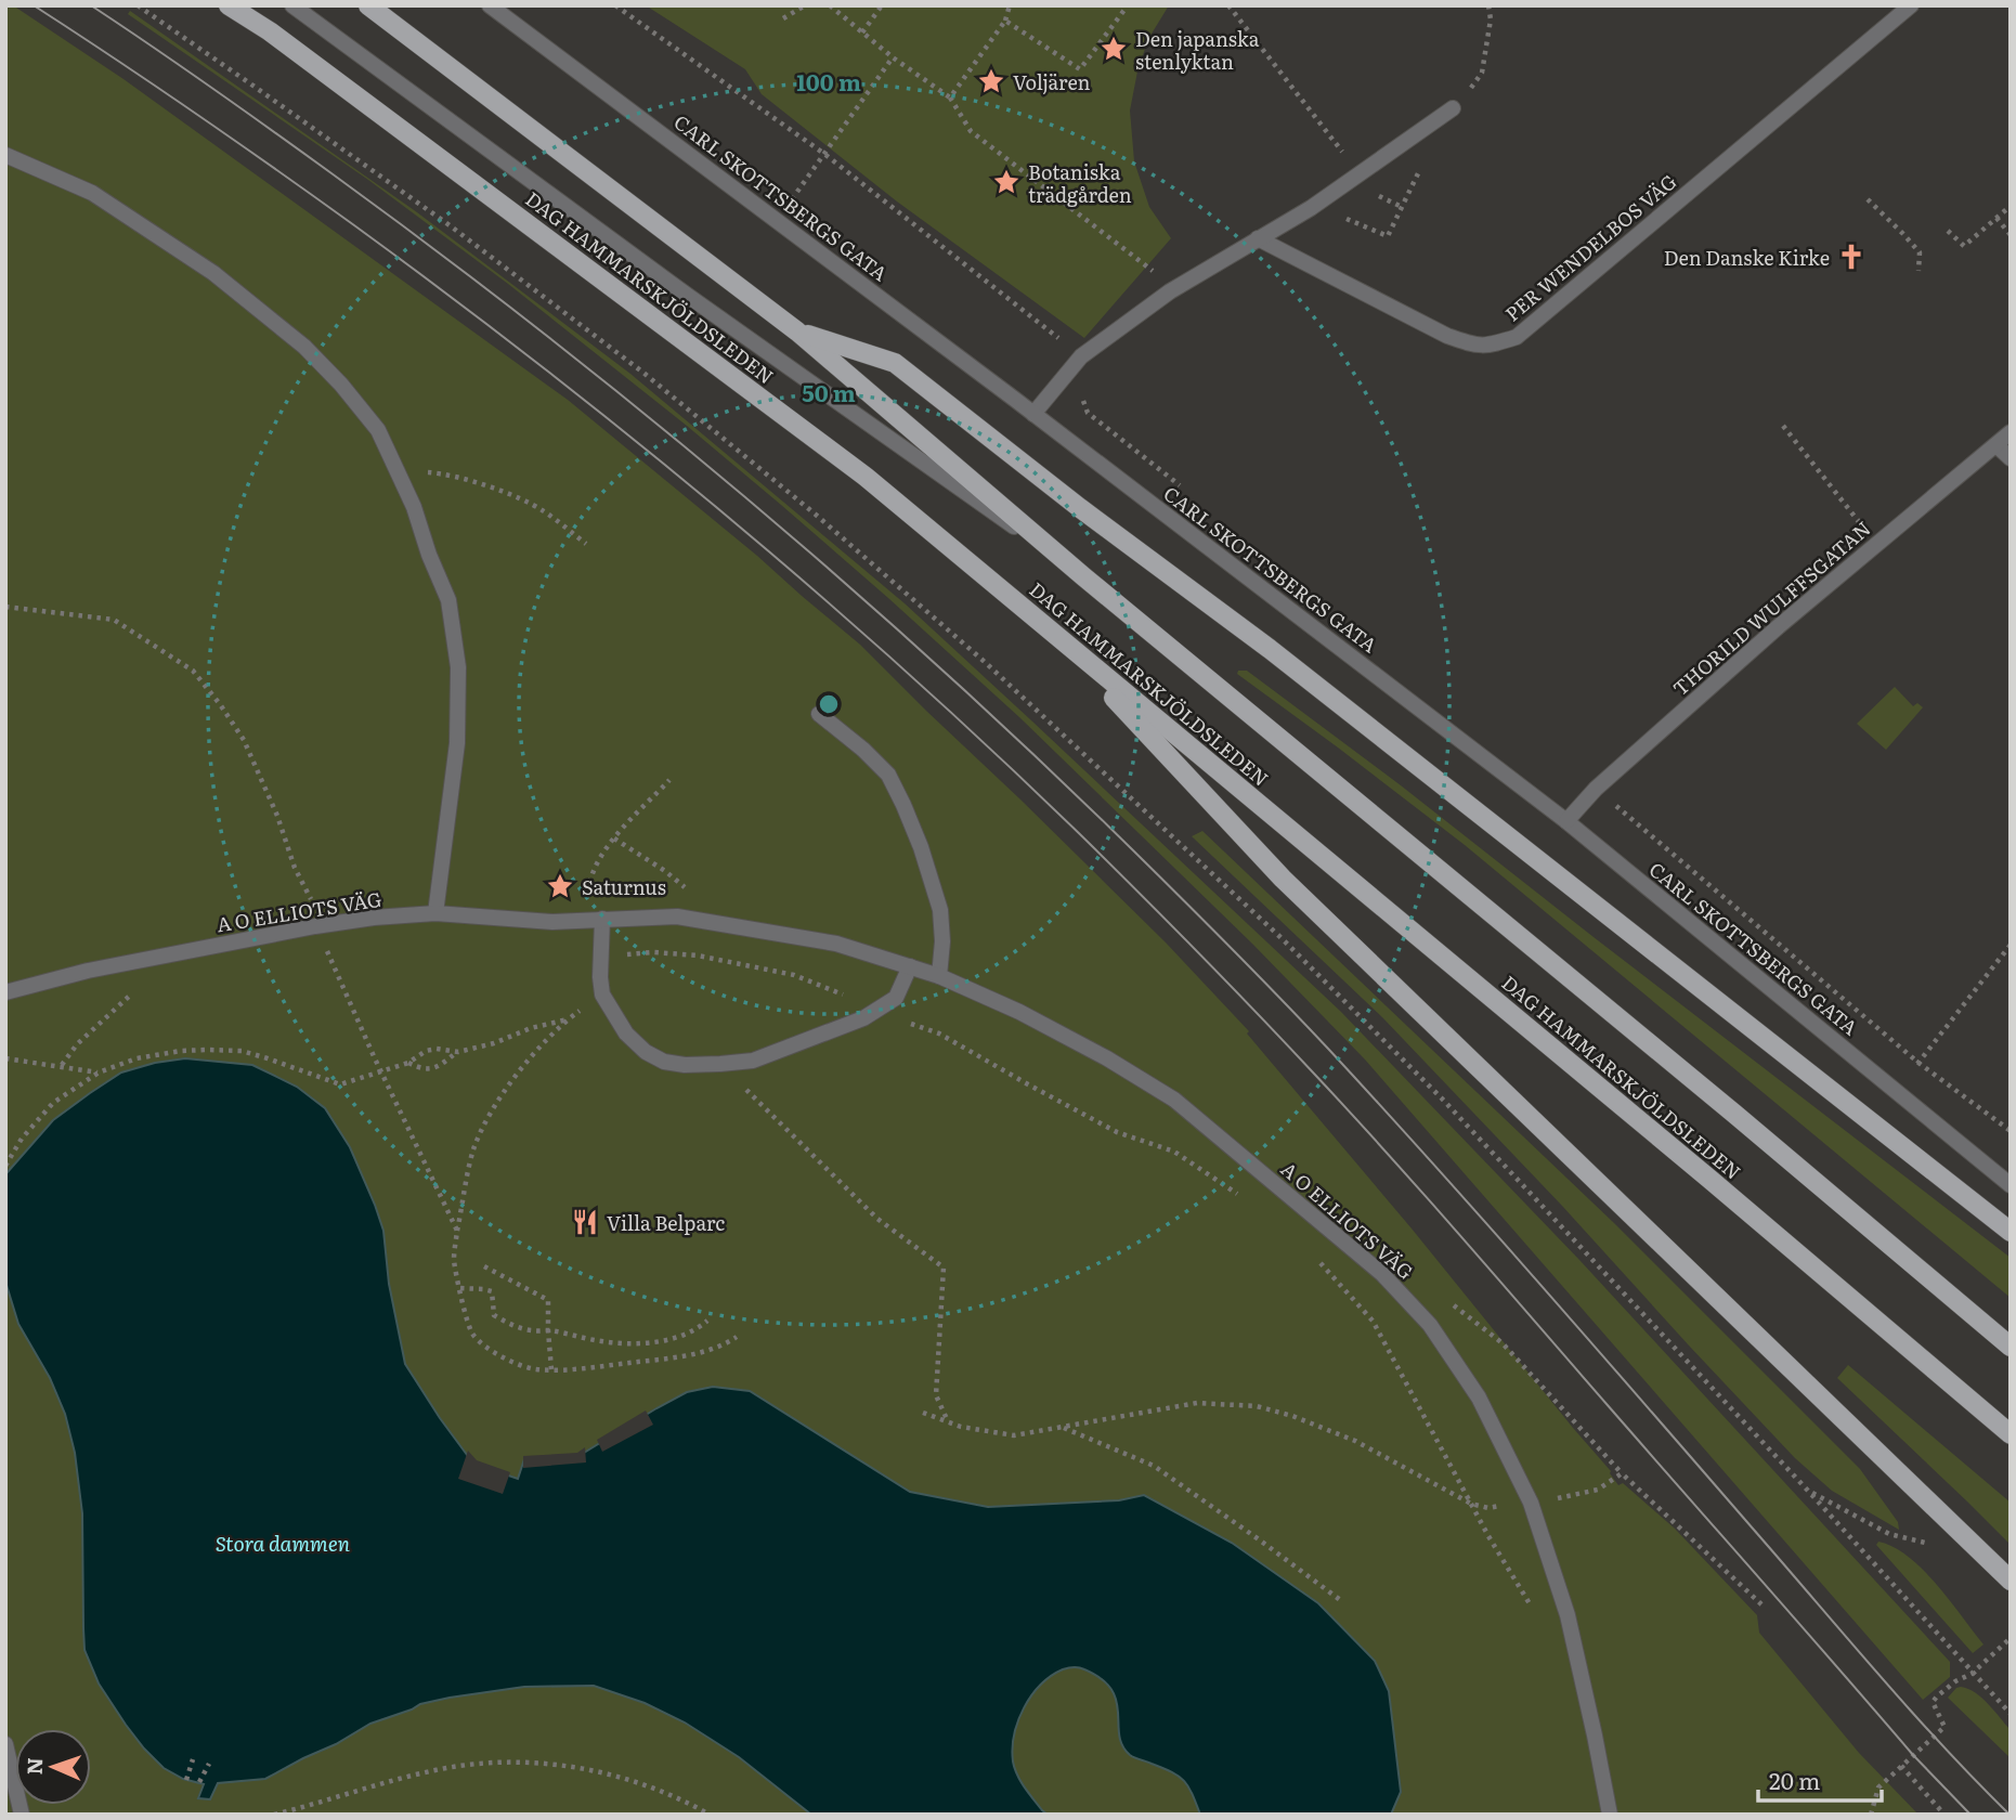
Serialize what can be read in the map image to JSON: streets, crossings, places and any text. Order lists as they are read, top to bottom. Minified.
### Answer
{"streets":{"main road":["DAG HAMMARSKJÖLDSLEDEN"],"street":["CARL SKOTTSBERGS GATA","PER WENDELBOS VÄG","THORILD WULFFSGATAN","A O ELLIOTS VÄG"]},"crossings":[["CARL SKOTTSBERGS GATA","THORILD WULFFSGATAN"]],"water":["Stora dammen"],"places":{"place":["Den japanska stenlyktan","Voljären","Botaniska trädgården","Saturnus"],"church":["Den Danske Kirke"],"restaurant":["Villa Belparc"]},"scale_bar":"20 m","north":"left","rings":["100 m","50 m"]}
